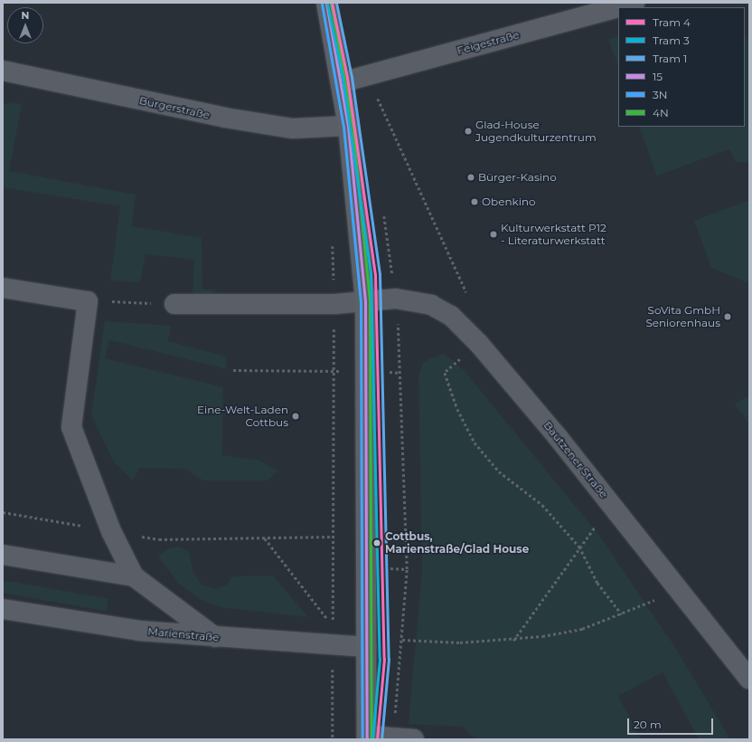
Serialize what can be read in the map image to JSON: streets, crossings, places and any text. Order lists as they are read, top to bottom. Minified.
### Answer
{"streets":{"street":["Feigestraße","Bürgerstraße","Bautzener Straße","Marienstraße"]},"places":["Glad-House Jugendkulturzentrum","Bürger-Kasino","Obenkino","Kulturwerkstatt P12 - Literaturwerkstatt","SoVita GmbH Seniorenhaus","Eine-Welt-Laden Cottbus","Cottbus, Marienstraße/Glad House"],"lines":["tram line 4","tram line 1","transit line 15","transit line 4N","tram line 3","transit line 3N"],"legend":["Tram 4","Tram 3","Tram 1","15","3N","4N"],"scale_bar":"20 m","north":"top"}
